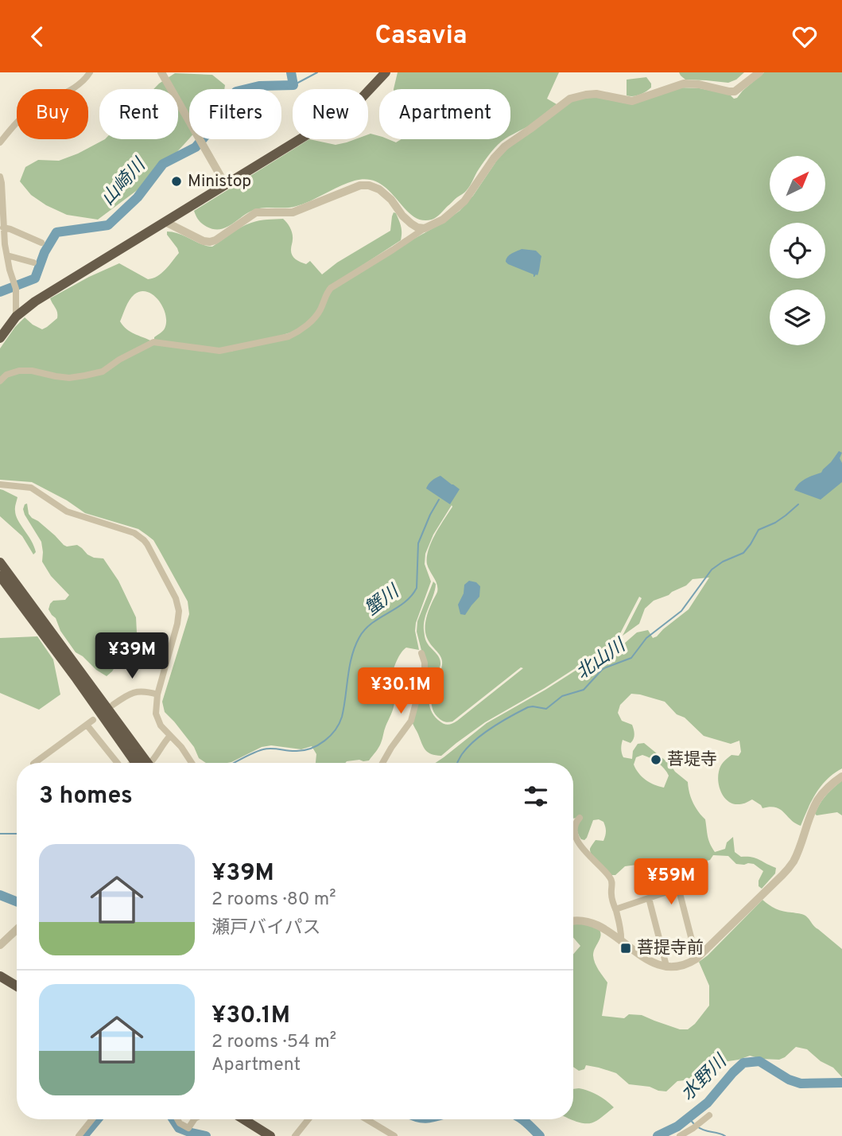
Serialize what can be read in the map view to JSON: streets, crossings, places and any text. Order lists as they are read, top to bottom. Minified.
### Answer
{"water":["山崎川","蟹川","北山川","水野川"],"places":{"other":["Ministop","菩堤寺"],"transit":["菩提寺前"]},"north":"top right","page":{"header":"Casavia","chip":["Buy","Rent","Filters","New","Apartment"],"price":["¥39M","¥30.1M","¥59M"],"heading":"3 homes","list":[{"name":"¥39M","note":"2 rooms · 80 m² · 瀬戸バイパス"},{"name":"¥30.1M","note":"2 rooms · 54 m² · Apartment"}]}}
